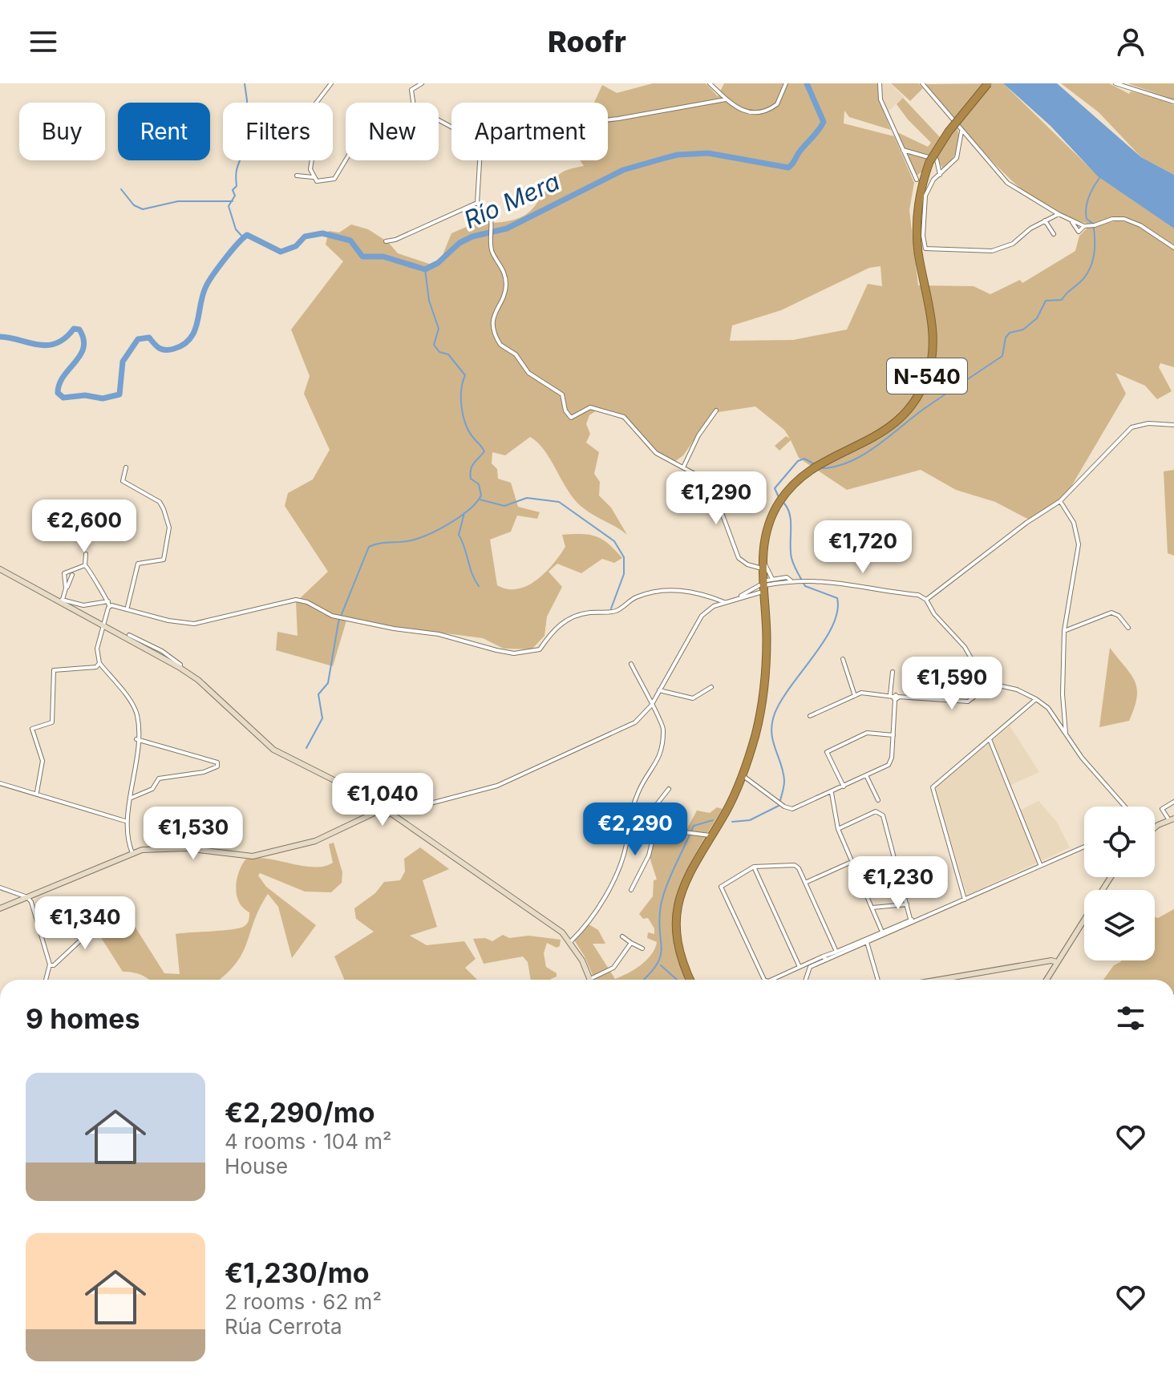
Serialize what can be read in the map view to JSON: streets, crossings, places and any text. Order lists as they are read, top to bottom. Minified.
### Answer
{"streets":{"highway":["N-540"]},"water":["Río Mera"],"page":{"header":"Roofr","chip":["Buy","Rent","Filters","New","Apartment"],"price":["€1,290","€2,600","€1,720","€1,590","€1,040","€2,290","€1,530","€1,230","€1,340"],"heading":"9 homes","list":[{"name":"€2,290/mo","note":"4 rooms · 104 m² · House"},{"name":"€1,230/mo","note":"2 rooms · 62 m² · Rúa Cerrota"}]}}
